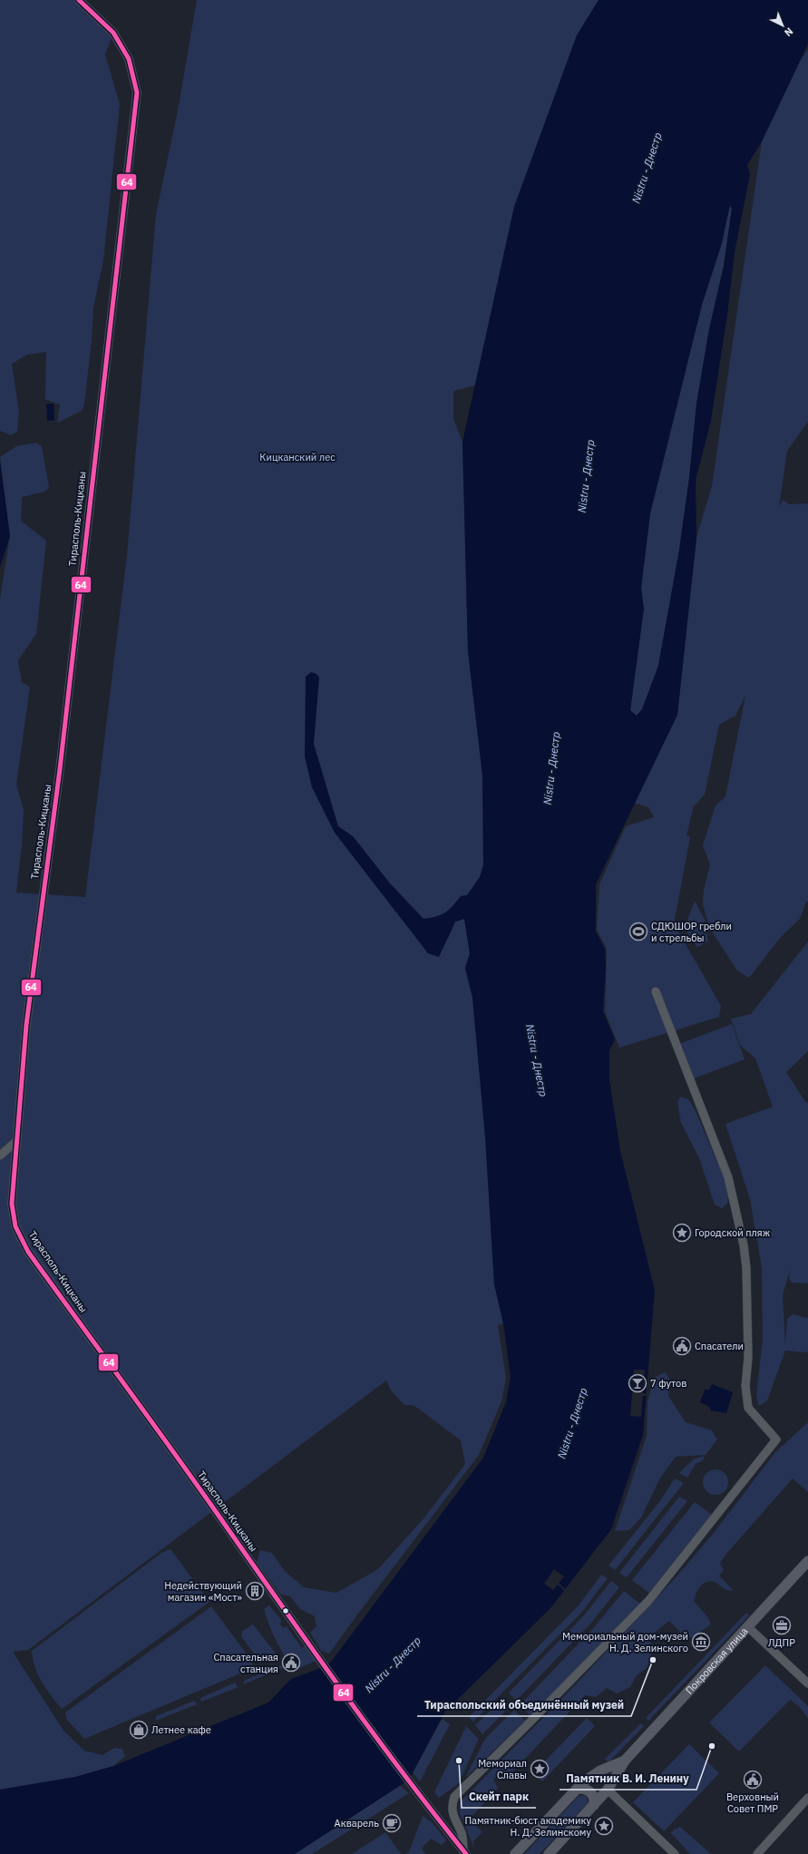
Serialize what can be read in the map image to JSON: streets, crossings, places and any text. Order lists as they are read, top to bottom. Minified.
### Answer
{"streets":{"main road":["Покровская улица"],"street":["Тирасполь-Кицканы"]},"water":["Nistru - Днестр"],"parks":["Кицканский лес"],"places":{"sports":["СДЮШОР гребли и стрельбы"],"place":["Городской пляж","Мемориал Славы","Памятник-бюст академику Н. Д. Зелинскому"],"public building":["Спасатели","Спасательная станция","Верховный Совет ПМР"],"bar":["7 футов"],"building":["Недействующий магазин «Мост»"],"office":["ЛДПР"],"museum":["Мемориальный дом-музей Н. Д. Зелинского"],"other":["Тираспольский объединённый музей","Памятник В. И. Ленину","Скейт парк"],"shop":["Летнее кафе"],"cafe":["Акварель"]},"lines":["transit line 64"],"north":"bottom right"}
